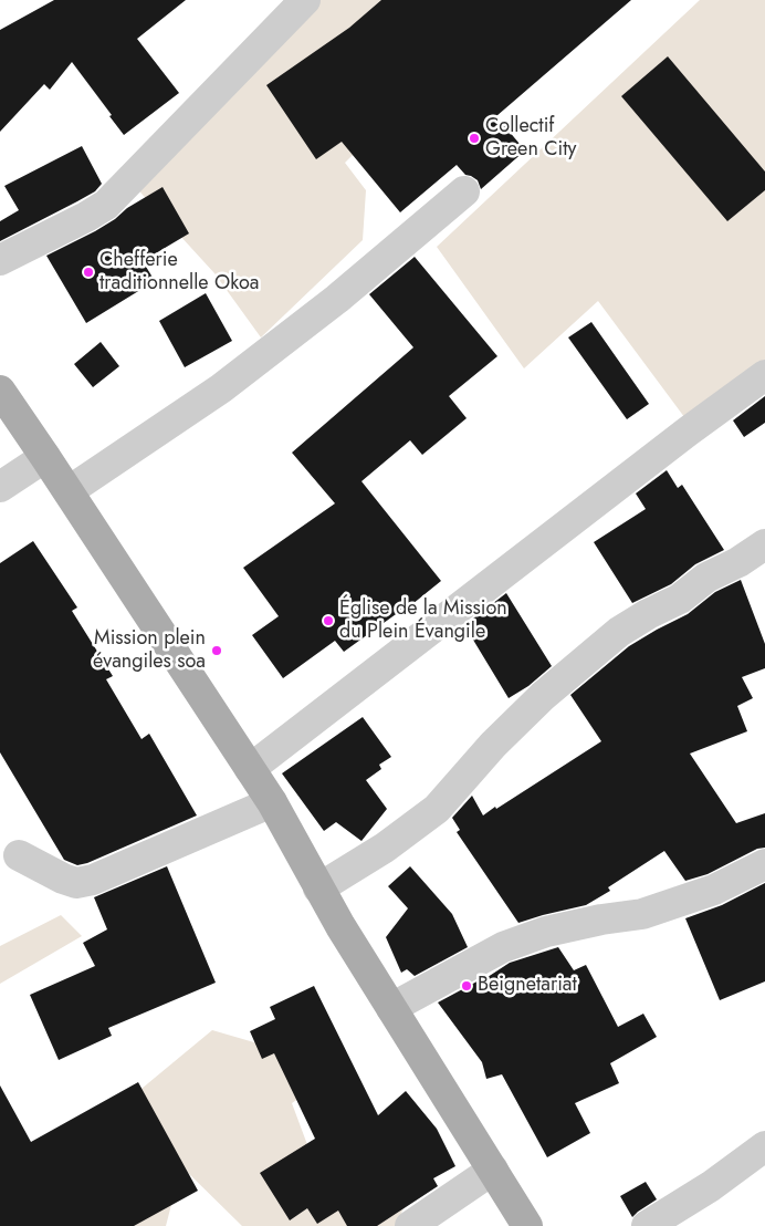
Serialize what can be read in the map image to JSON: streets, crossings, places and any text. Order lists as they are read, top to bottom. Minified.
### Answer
{"places":["Collectif Green City","Chefferie traditionnelle Okoa","Église de la Mission du Plein Évangile","Mission plein évangiles soa","Beignetariat"]}
